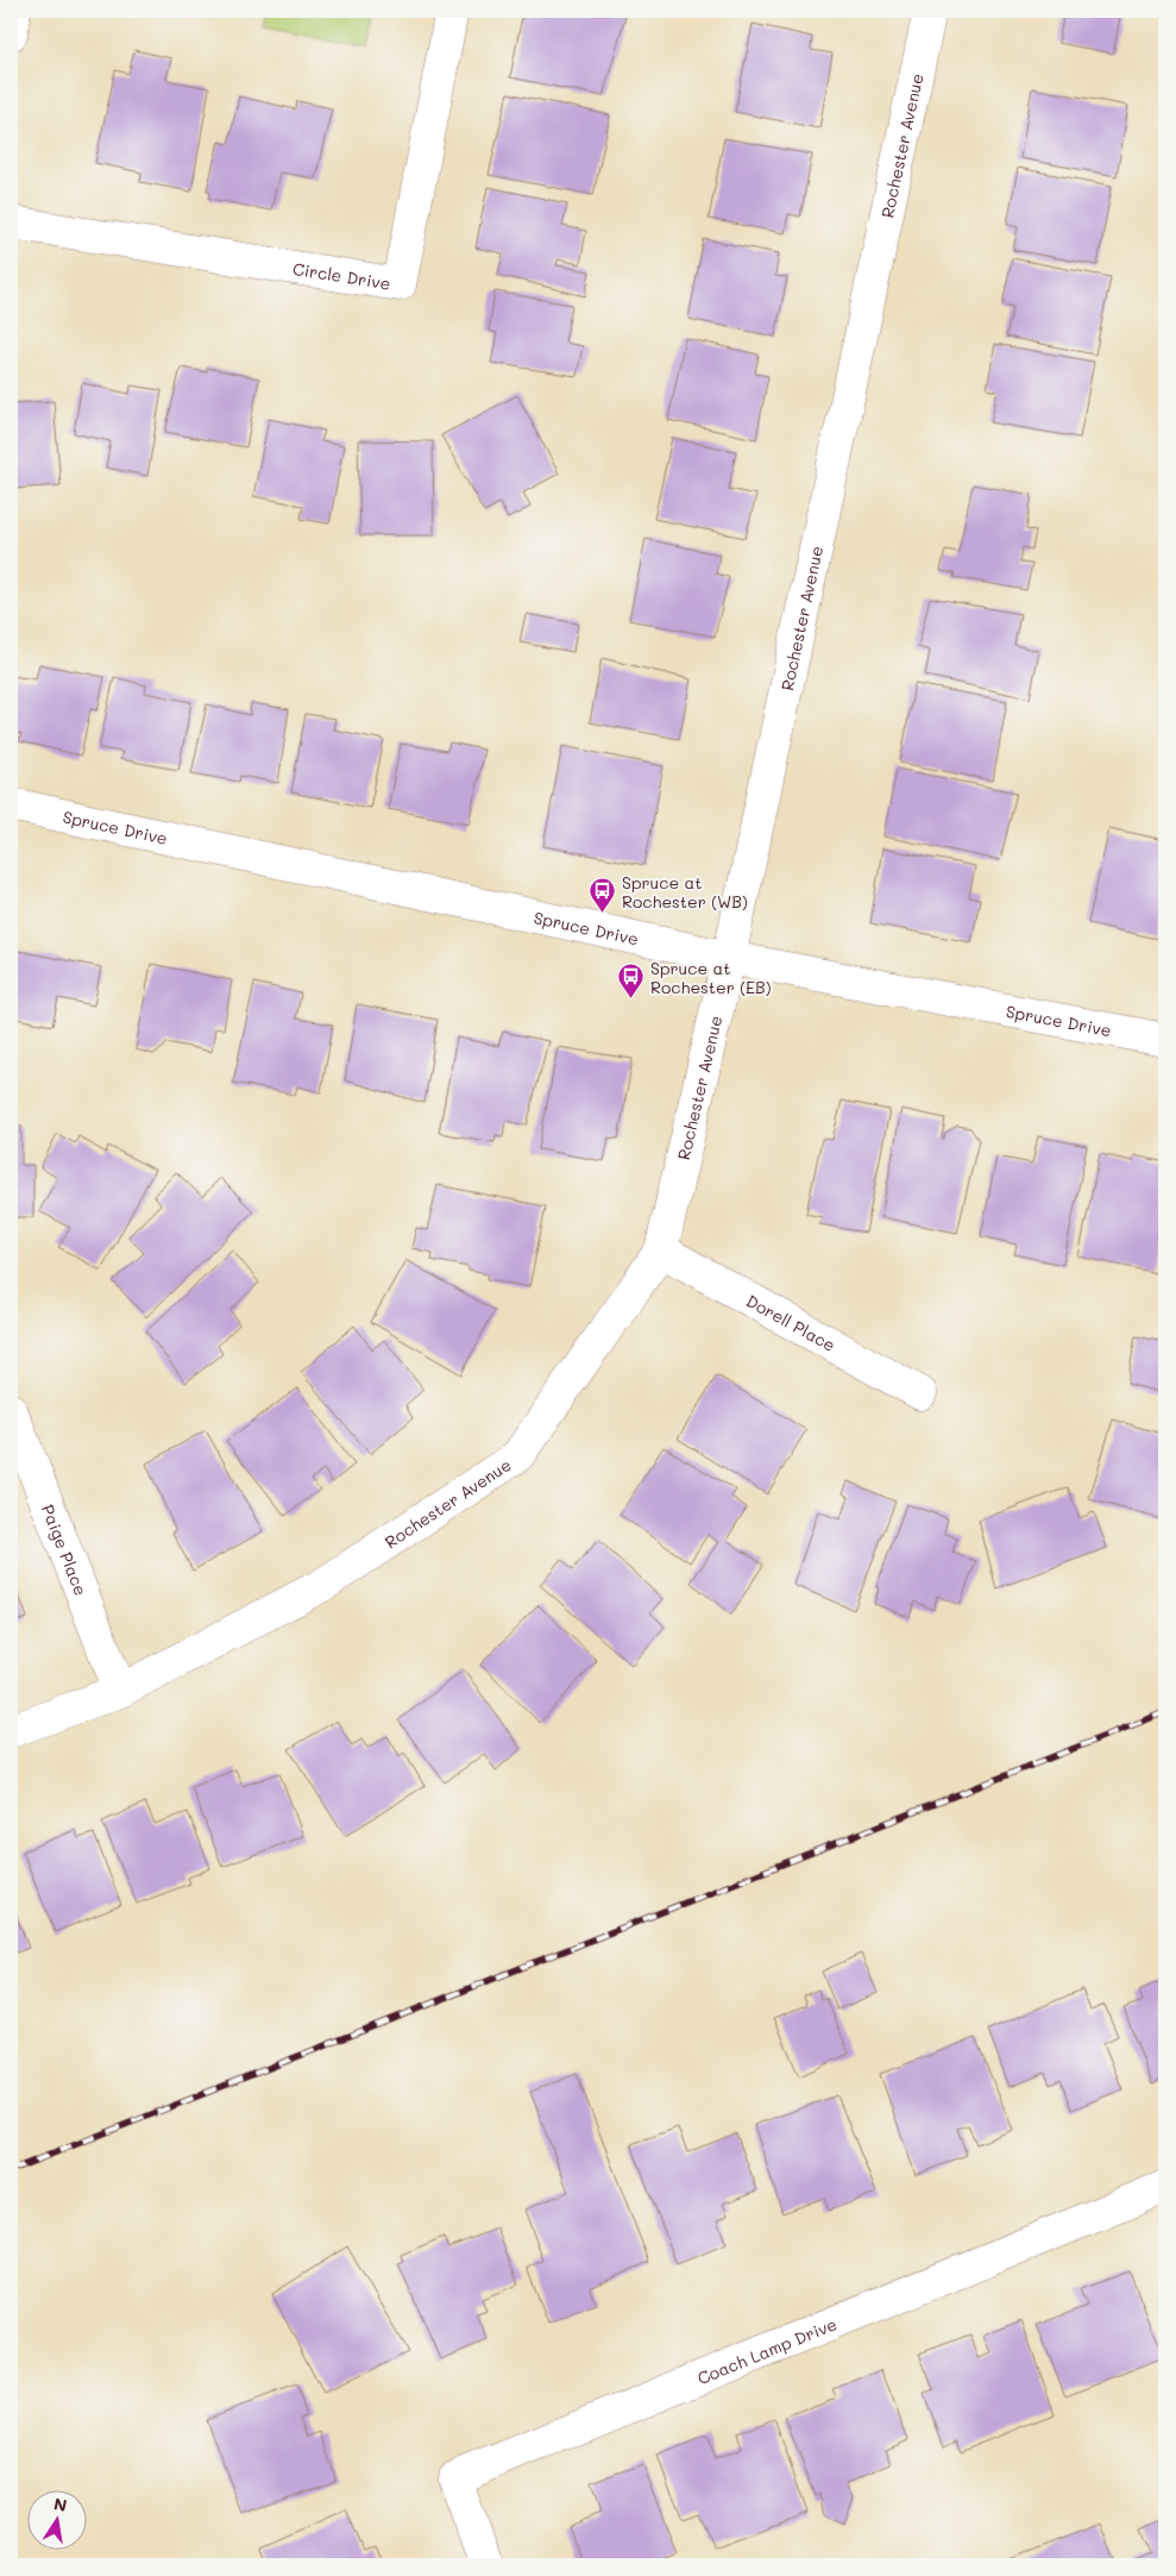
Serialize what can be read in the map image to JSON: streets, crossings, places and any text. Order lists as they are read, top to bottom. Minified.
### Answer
{"streets":{"street":["Rochester Avenue","Circle Drive","Spruce Drive","Dorell Place","Paige Place","Coach Lamp Drive"]},"crossings":[["Rochester Avenue","Spruce Drive"],["Rochester Avenue","Dorell Place"],["Rochester Avenue","Paige Place"]],"places":{"bus stop":["Spruce at Rochester (WB)","Spruce at Rochester (EB)"]},"north":"top"}
